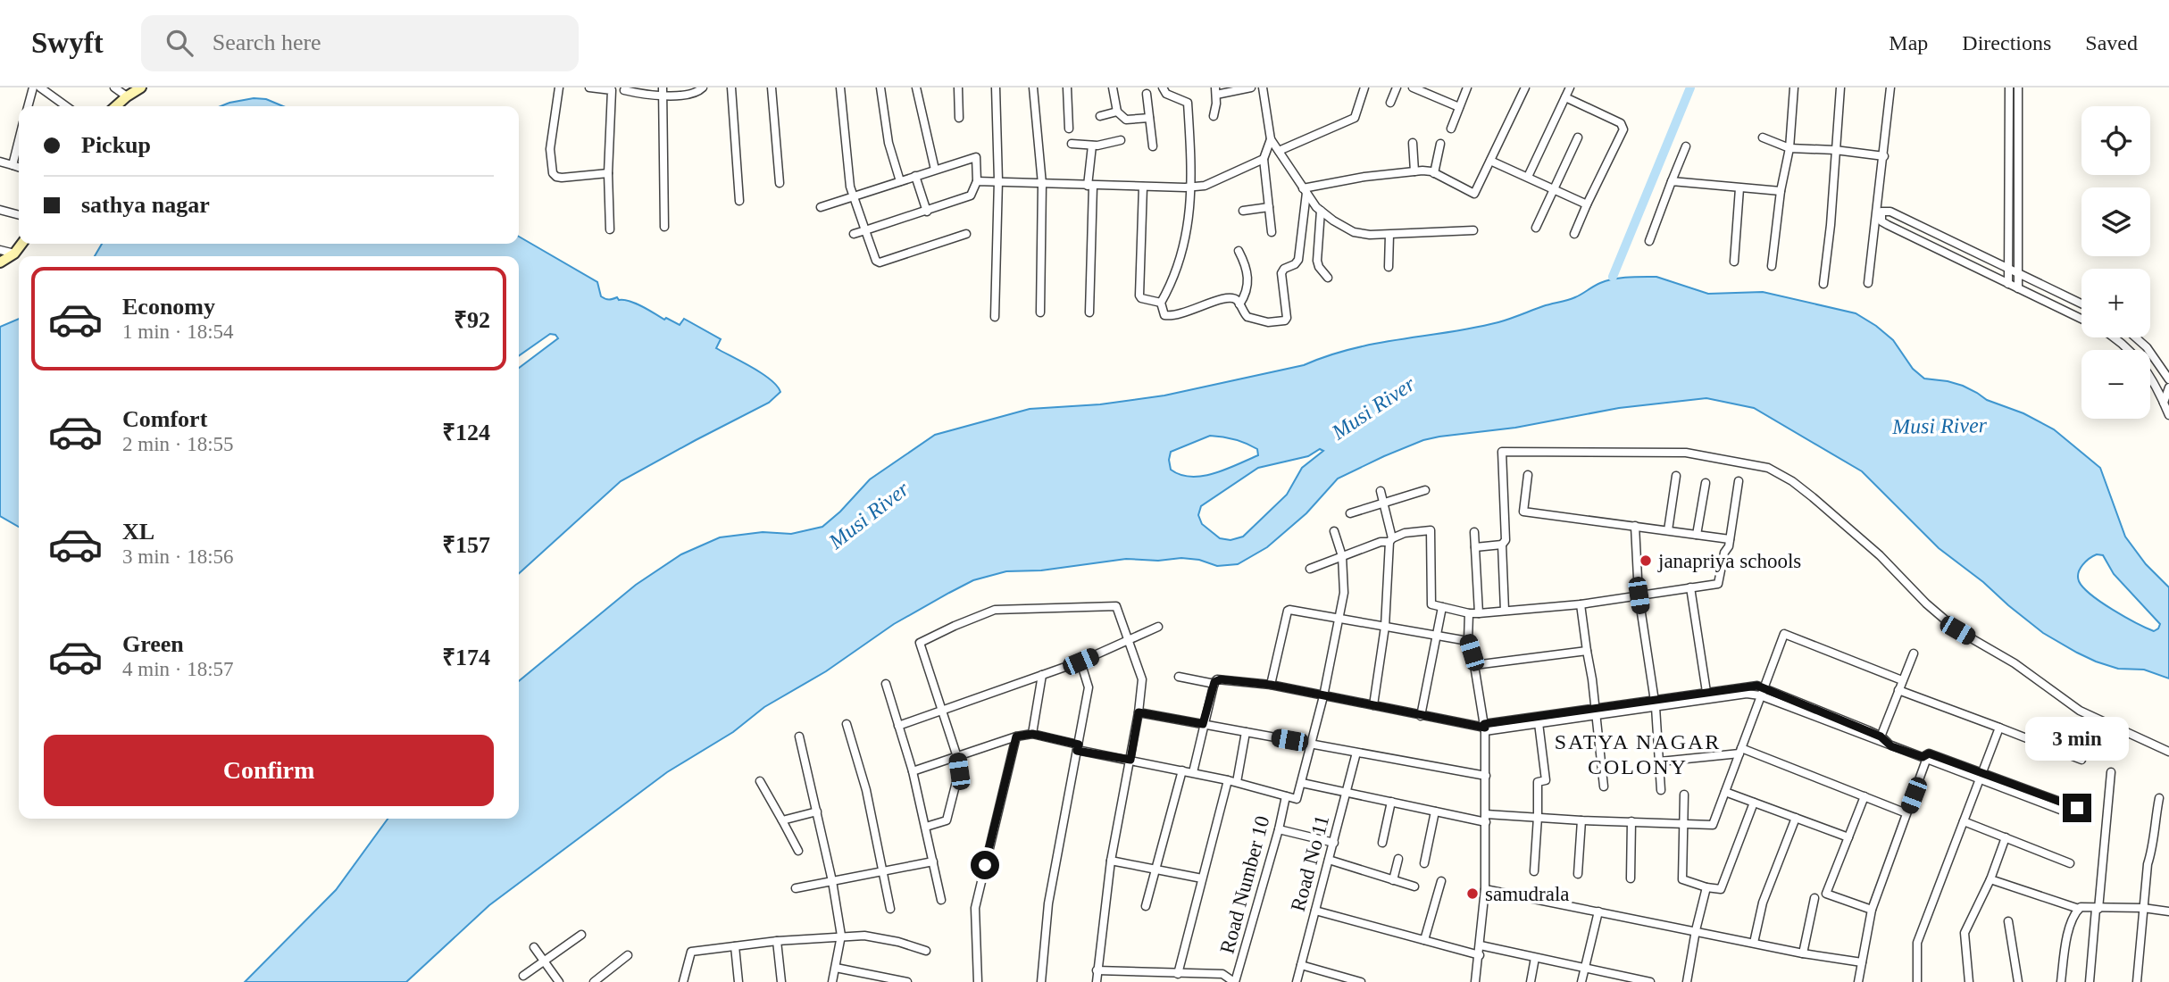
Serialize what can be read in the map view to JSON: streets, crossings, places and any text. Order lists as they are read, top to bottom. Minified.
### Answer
{"streets":{"street":["Road No 11","Road Number 10"]},"districts":["SATYA NAGAR COLONY"],"water":["Musi River"],"places":["janapriya schools","samudrala"],"page":{"header":"Swyft","search":"Search here","nav":["Map","Directions","Saved"],"map_buttons":["+","−"],"banner":["Pickup","sathya nagar"],"list":[{"name":"Economy","note":"1 min · 18:54","value":"₹92"},{"name":"Comfort","note":"2 min · 18:55","value":"₹124"},{"name":"XL","note":"3 min · 18:56","value":"₹157"},{"name":"Green","note":"4 min · 18:57","value":"₹174"}],"bubble":"3 min","buttons":"Confirm"}}
